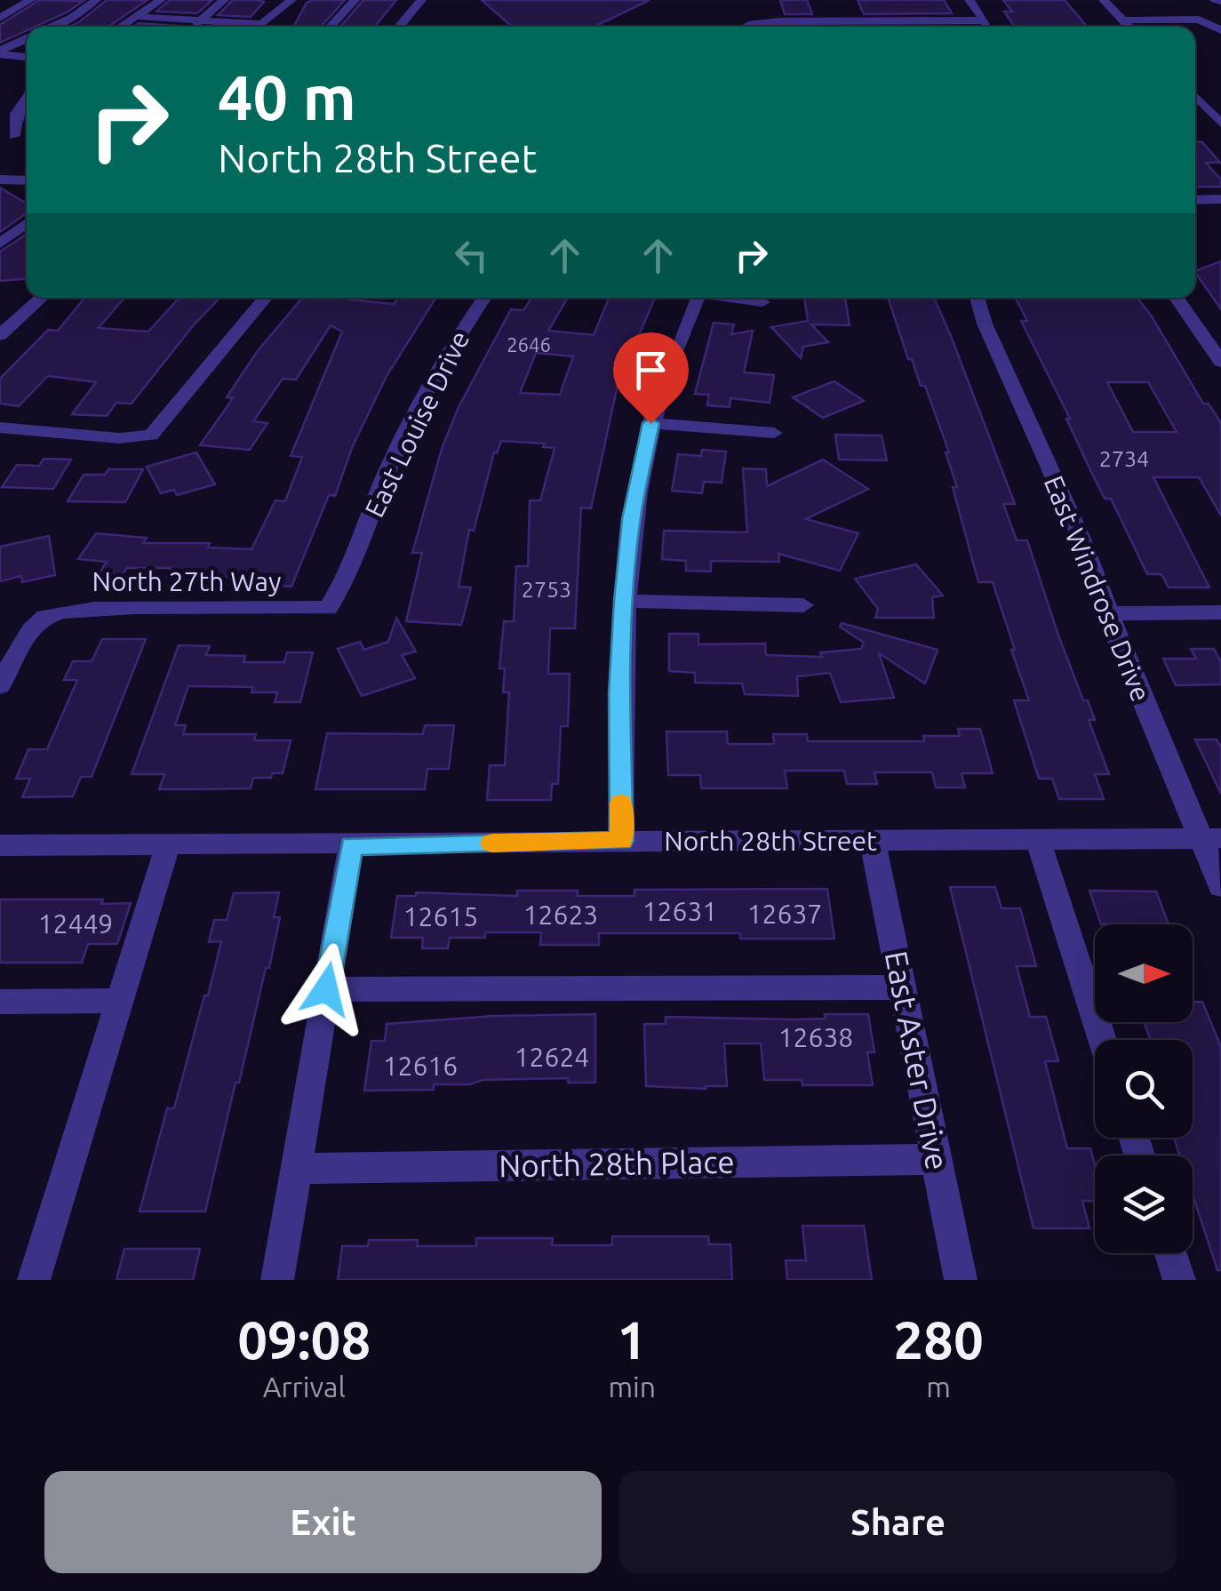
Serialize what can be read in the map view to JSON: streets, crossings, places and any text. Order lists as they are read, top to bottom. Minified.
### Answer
{"streets":{"street":["East Louise Drive","North 27th Way","East Windrose Drive","North 28th Street","East Aster Drive","North 28th Place"]},"crossings":[["East Louise Drive","North 27th Way"],["East Windrose Drive","North 28th Street"],["North 28th Street","East Aster Drive"],["East Aster Drive","North 28th Place"]],"house_numbers":["2646","2734","2753","12631","12637","12623","12615","12449","12638","12624","12616"],"north":"right","page":{"turn":["40 m","North 28th Street"],"eta":["09:08","Arrival","1","min","280","m"],"buttons":["Exit","Share"]}}
